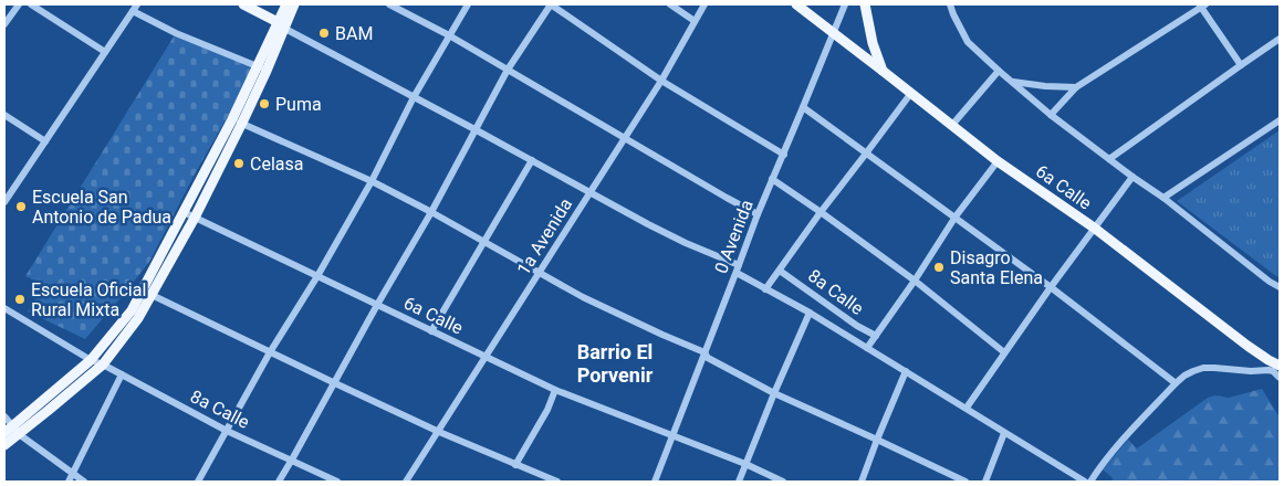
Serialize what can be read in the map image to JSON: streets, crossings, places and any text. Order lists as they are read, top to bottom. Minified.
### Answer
{"streets":{"main road":["6a Calle"],"street":["1a Avenida","0 Avenida","8a Calle"]},"crossings":[["6a Calle","1a Avenida"],["6a Calle","0 Avenida"]],"districts":["Barrio El Porvenir"],"places":["BAM","Puma","Celasa","Escuela San Antonio de Padua","Disagro Santa Elena","Escuela Oficial Rural Mixta"]}
